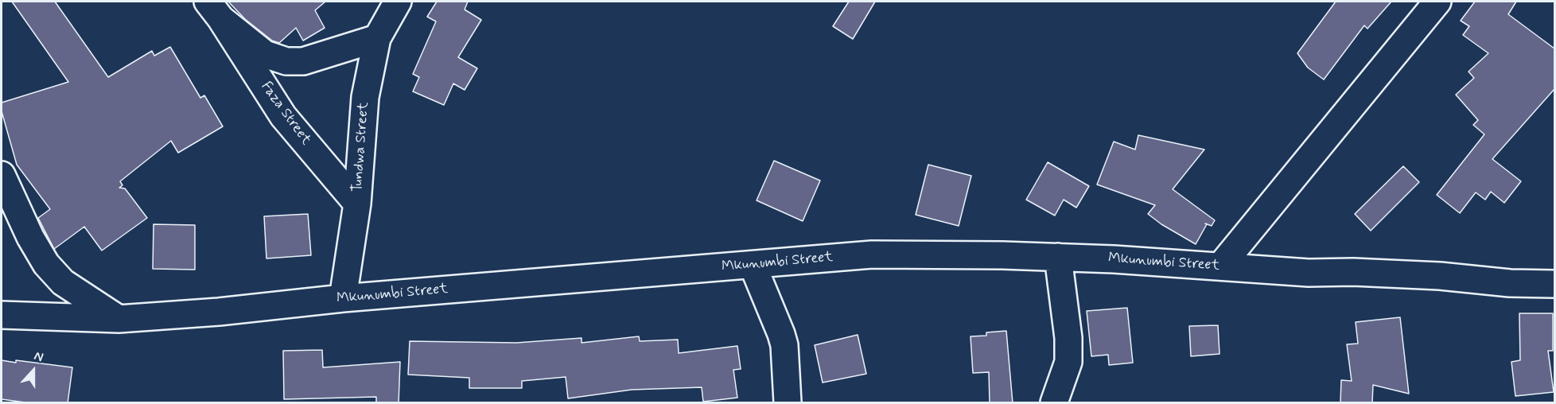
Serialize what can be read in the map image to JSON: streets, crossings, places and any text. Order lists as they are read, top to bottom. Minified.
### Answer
{"streets":{"street":["Faza Street","Tundwa Street","Mkunumbi Street"]},"crossings":[["Faza Street","Tundwa Street"],["Tundwa Street","Mkunumbi Street"]],"north":"top"}
